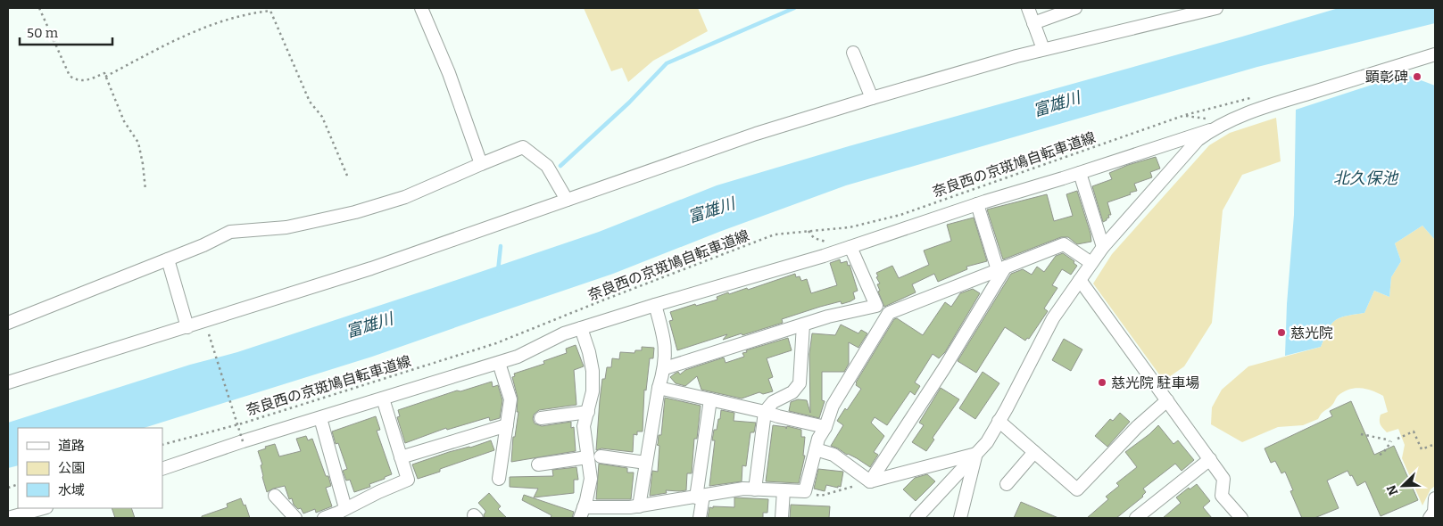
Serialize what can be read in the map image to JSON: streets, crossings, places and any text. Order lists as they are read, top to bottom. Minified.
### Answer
{"streets":{"path":["奈良西の京斑鳩自転車道線"]},"water":["富雄川","北久保池"],"places":["顕彰碑","慈光院","慈光院 駐車場"],"legend":["道路","公園","水域"],"scale_bar":"50 m","north":"bottom left"}
